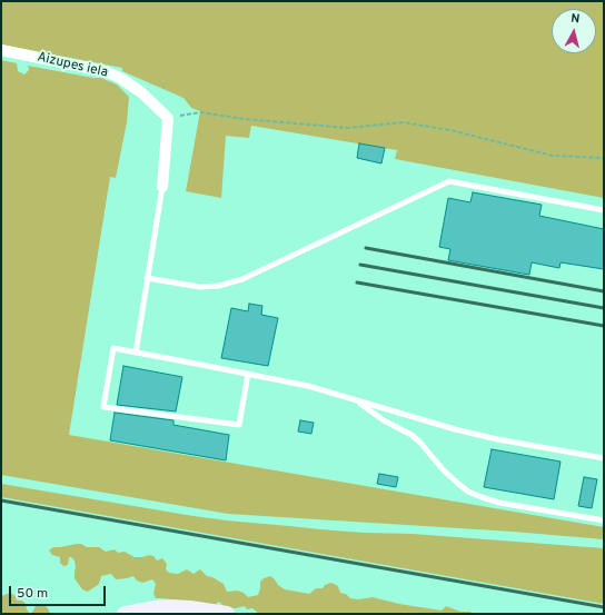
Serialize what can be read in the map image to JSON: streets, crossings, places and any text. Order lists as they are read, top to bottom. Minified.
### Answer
{"streets":{"street":["Aizupes iela"]},"scale_bar":"50 m","north":"top"}
